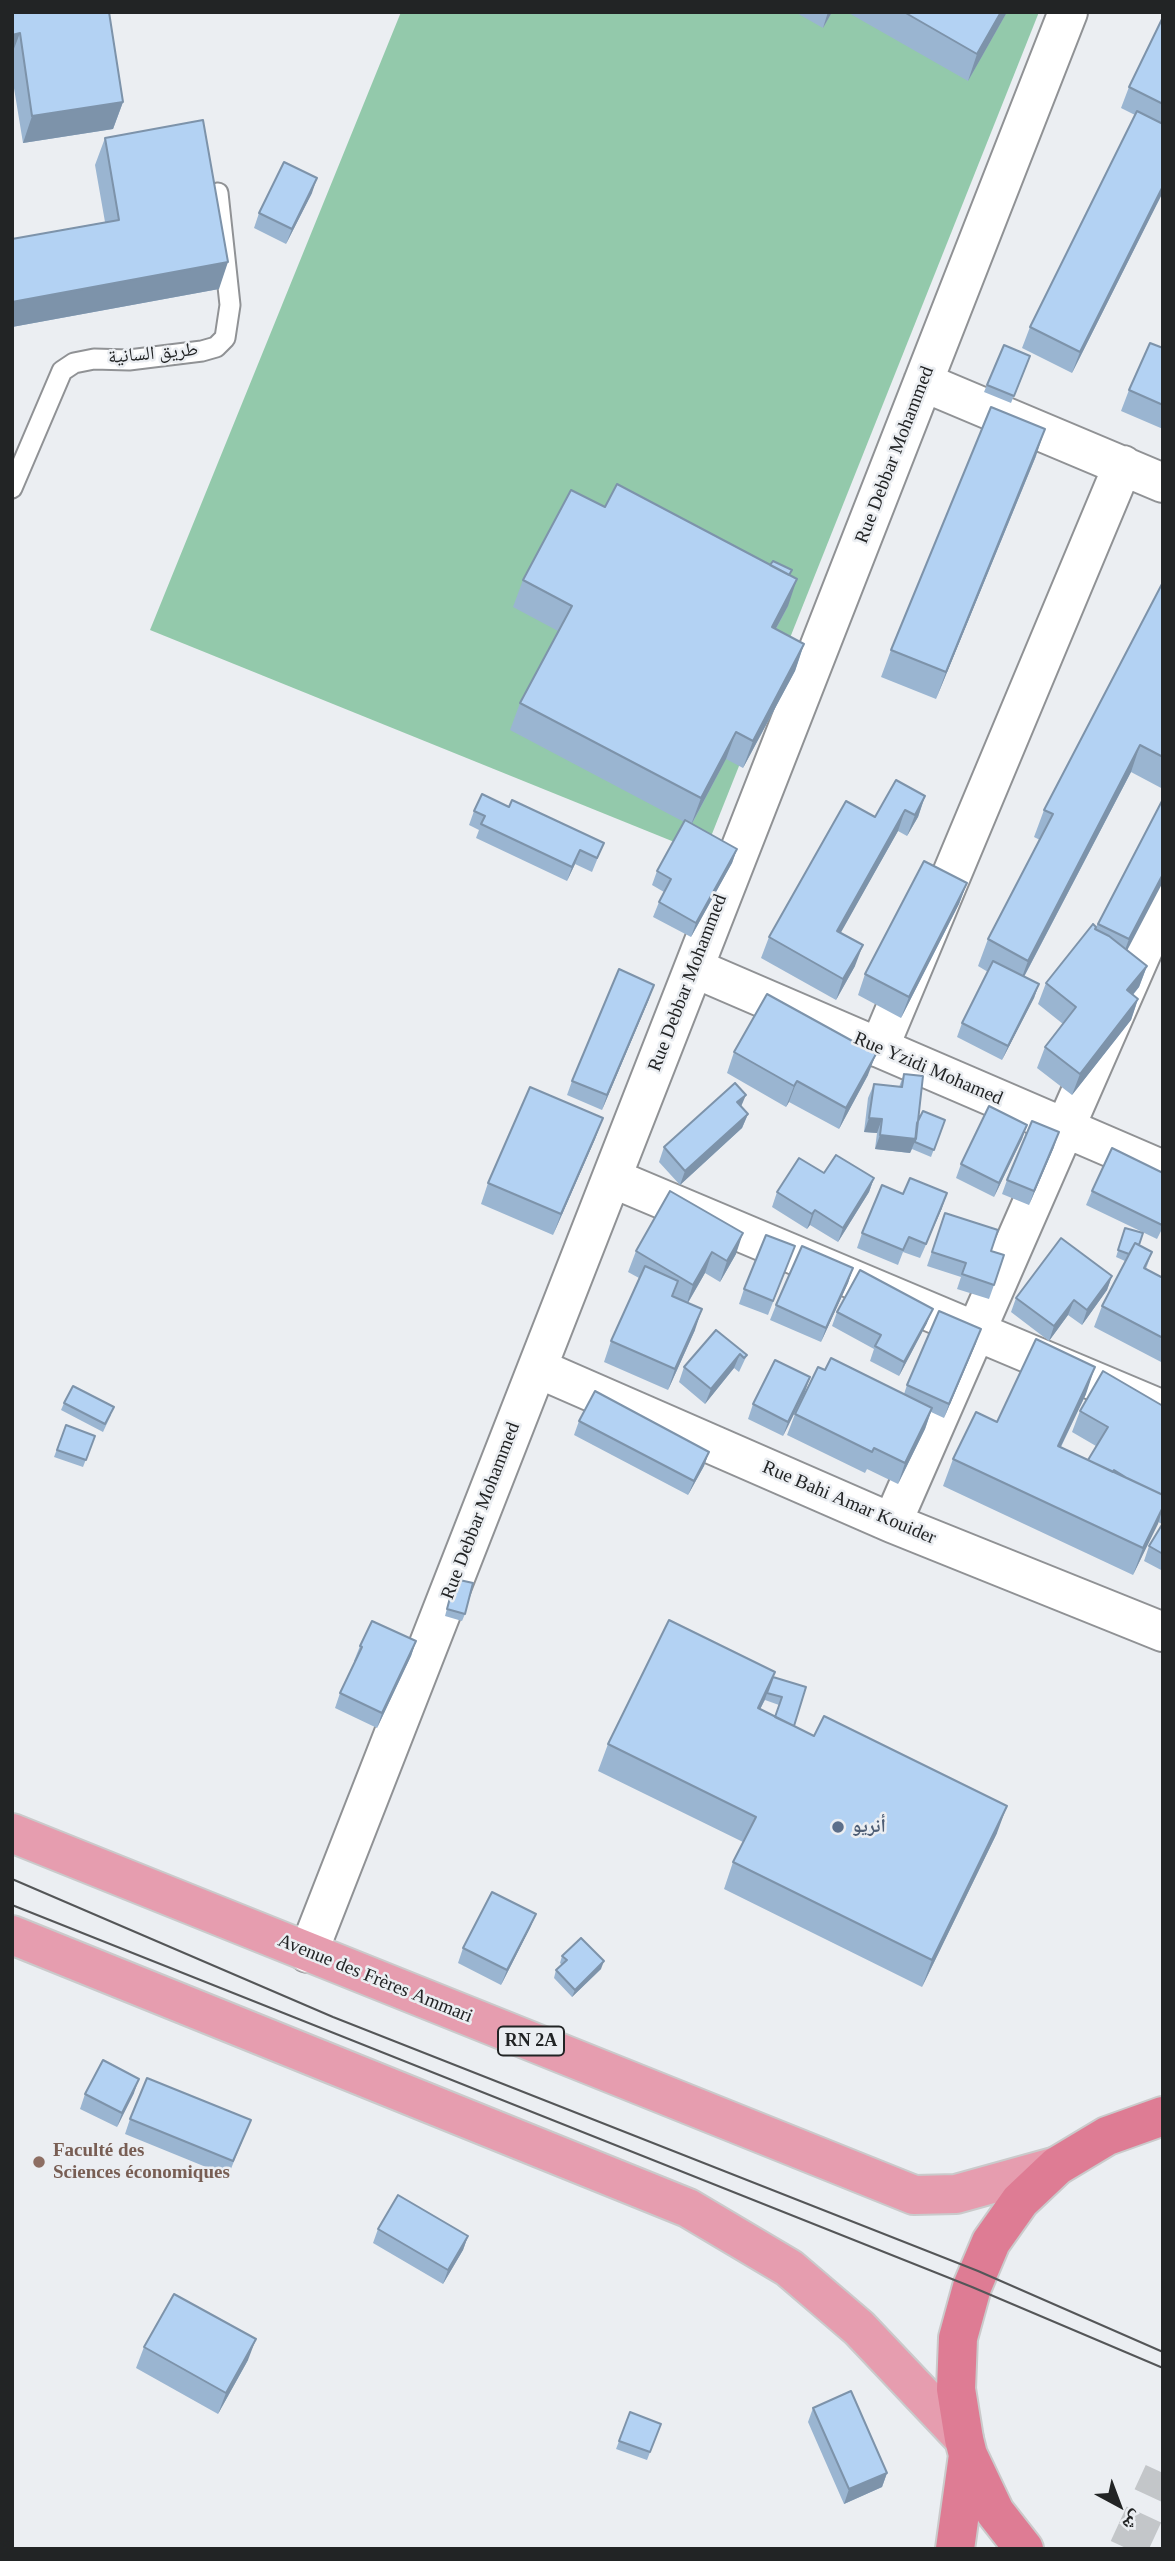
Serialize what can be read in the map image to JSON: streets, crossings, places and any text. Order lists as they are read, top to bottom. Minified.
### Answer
{"streets":{"main road":["Avenue des Frères Ammari","RN 2A"],"street":["Rue Debbar Mohammed","Rue Yzidi Mohamed","Rue Bahi Amar Kouider"],"lane":["طريق السانية"]},"crossings":[["Rue Debbar Mohammed","Rue Yzidi Mohamed"],["Rue Debbar Mohammed","Rue Bahi Amar Kouider"],["Rue Debbar Mohammed","Avenue des Frères Ammari"]],"places":["أنريو","Faculté des Sciences économiques"],"north":"bottom right"}
